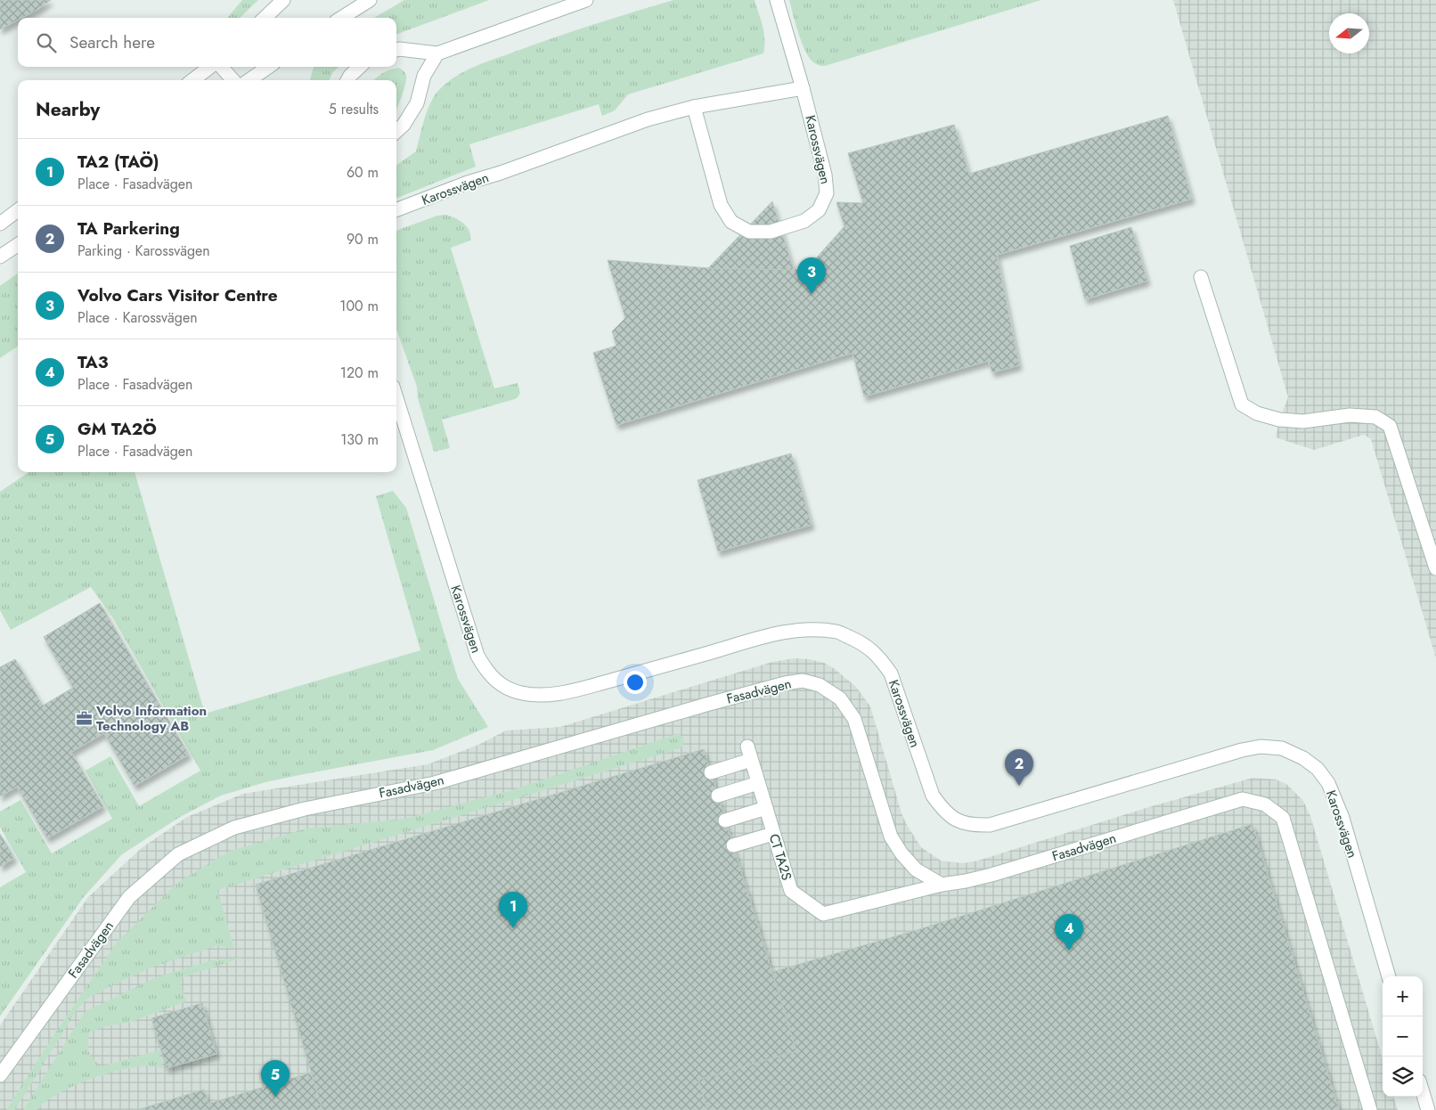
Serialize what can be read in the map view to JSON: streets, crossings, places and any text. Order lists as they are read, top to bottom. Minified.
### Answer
{"streets":{"street":["Karossvägen","Fasadvägen","CT TA2S"]},"crossings":[["Fasadvägen","CT TA2S"]],"places":{"office":["Volvo Information Technology AB"]},"north":"left","page":{"search":"Search here","heading":["Nearby","5 results"],"list":[{"mark":"1","name":"TA2 (TAÖ)","note":"Place · Fasadvägen","value":"60 m"},{"mark":"2","name":"TA Parkering","note":"Parking · Karossvägen","value":"90 m"},{"mark":"3","name":"Volvo Cars Visitor Centre","note":"Place · Karossvägen","value":"100 m"},{"mark":"4","name":"TA3","note":"Place · Fasadvägen","value":"120 m"},{"mark":"5","name":"GM TA2Ö","note":"Place · Fasadvägen","value":"130 m"}],"pins":["3","2","1","4","5"],"map_buttons":["+","−"]}}
